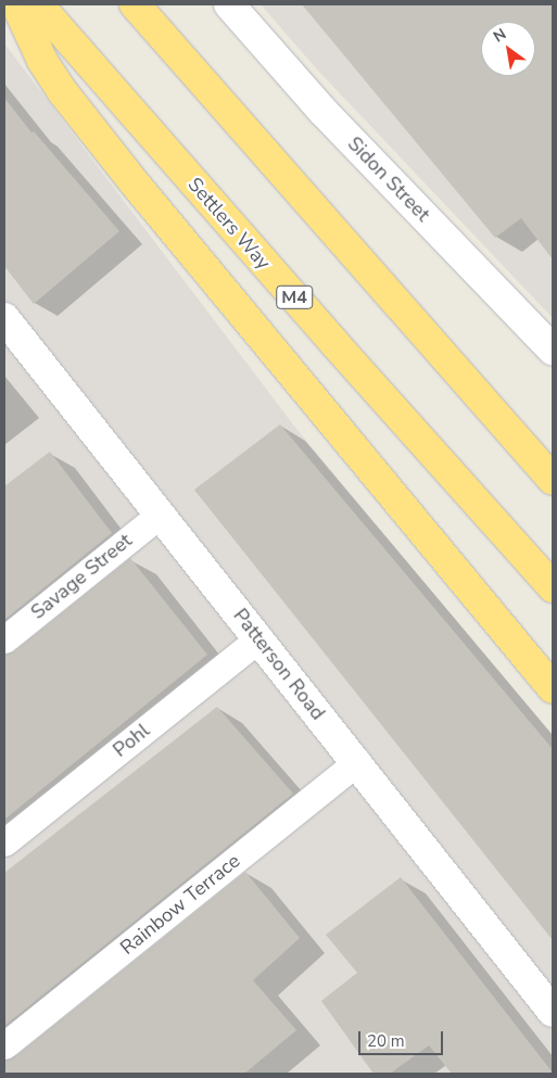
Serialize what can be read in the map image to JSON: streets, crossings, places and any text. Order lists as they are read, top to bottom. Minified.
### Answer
{"streets":{"highway":["Settlers Way","M4"],"street":["Sidon Street","Savage Street","Patterson Road","Pohl","Rainbow Terrace"]},"crossings":[["Savage Street","Patterson Road"],["Patterson Road","Pohl"],["Patterson Road","Rainbow Terrace"]],"scale_bar":"20 m","north":"top left"}
